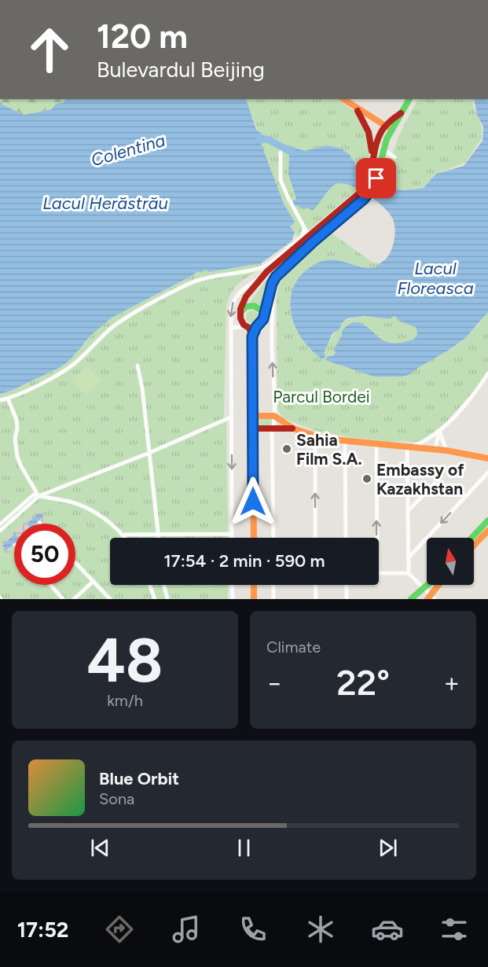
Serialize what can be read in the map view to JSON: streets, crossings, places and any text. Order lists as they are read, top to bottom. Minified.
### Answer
{"water":["Colentina","Lacul Herăstrău","Lacul Floreasca"],"parks":["Parcul Bordei"],"places":["Sahia Film S.A.","Embassy of Kazakhstan"],"north":"top","page":{"turn":["120 m","Bulevardul Beijing"],"limit":"50","trip":"17:54 · 2 min · 590 m","tile":[["48","km/h"],"Climate"],"heat":["−","22°","+"],"song":["Blue Orbit","Sona"],"tabs":"17:52"}}
